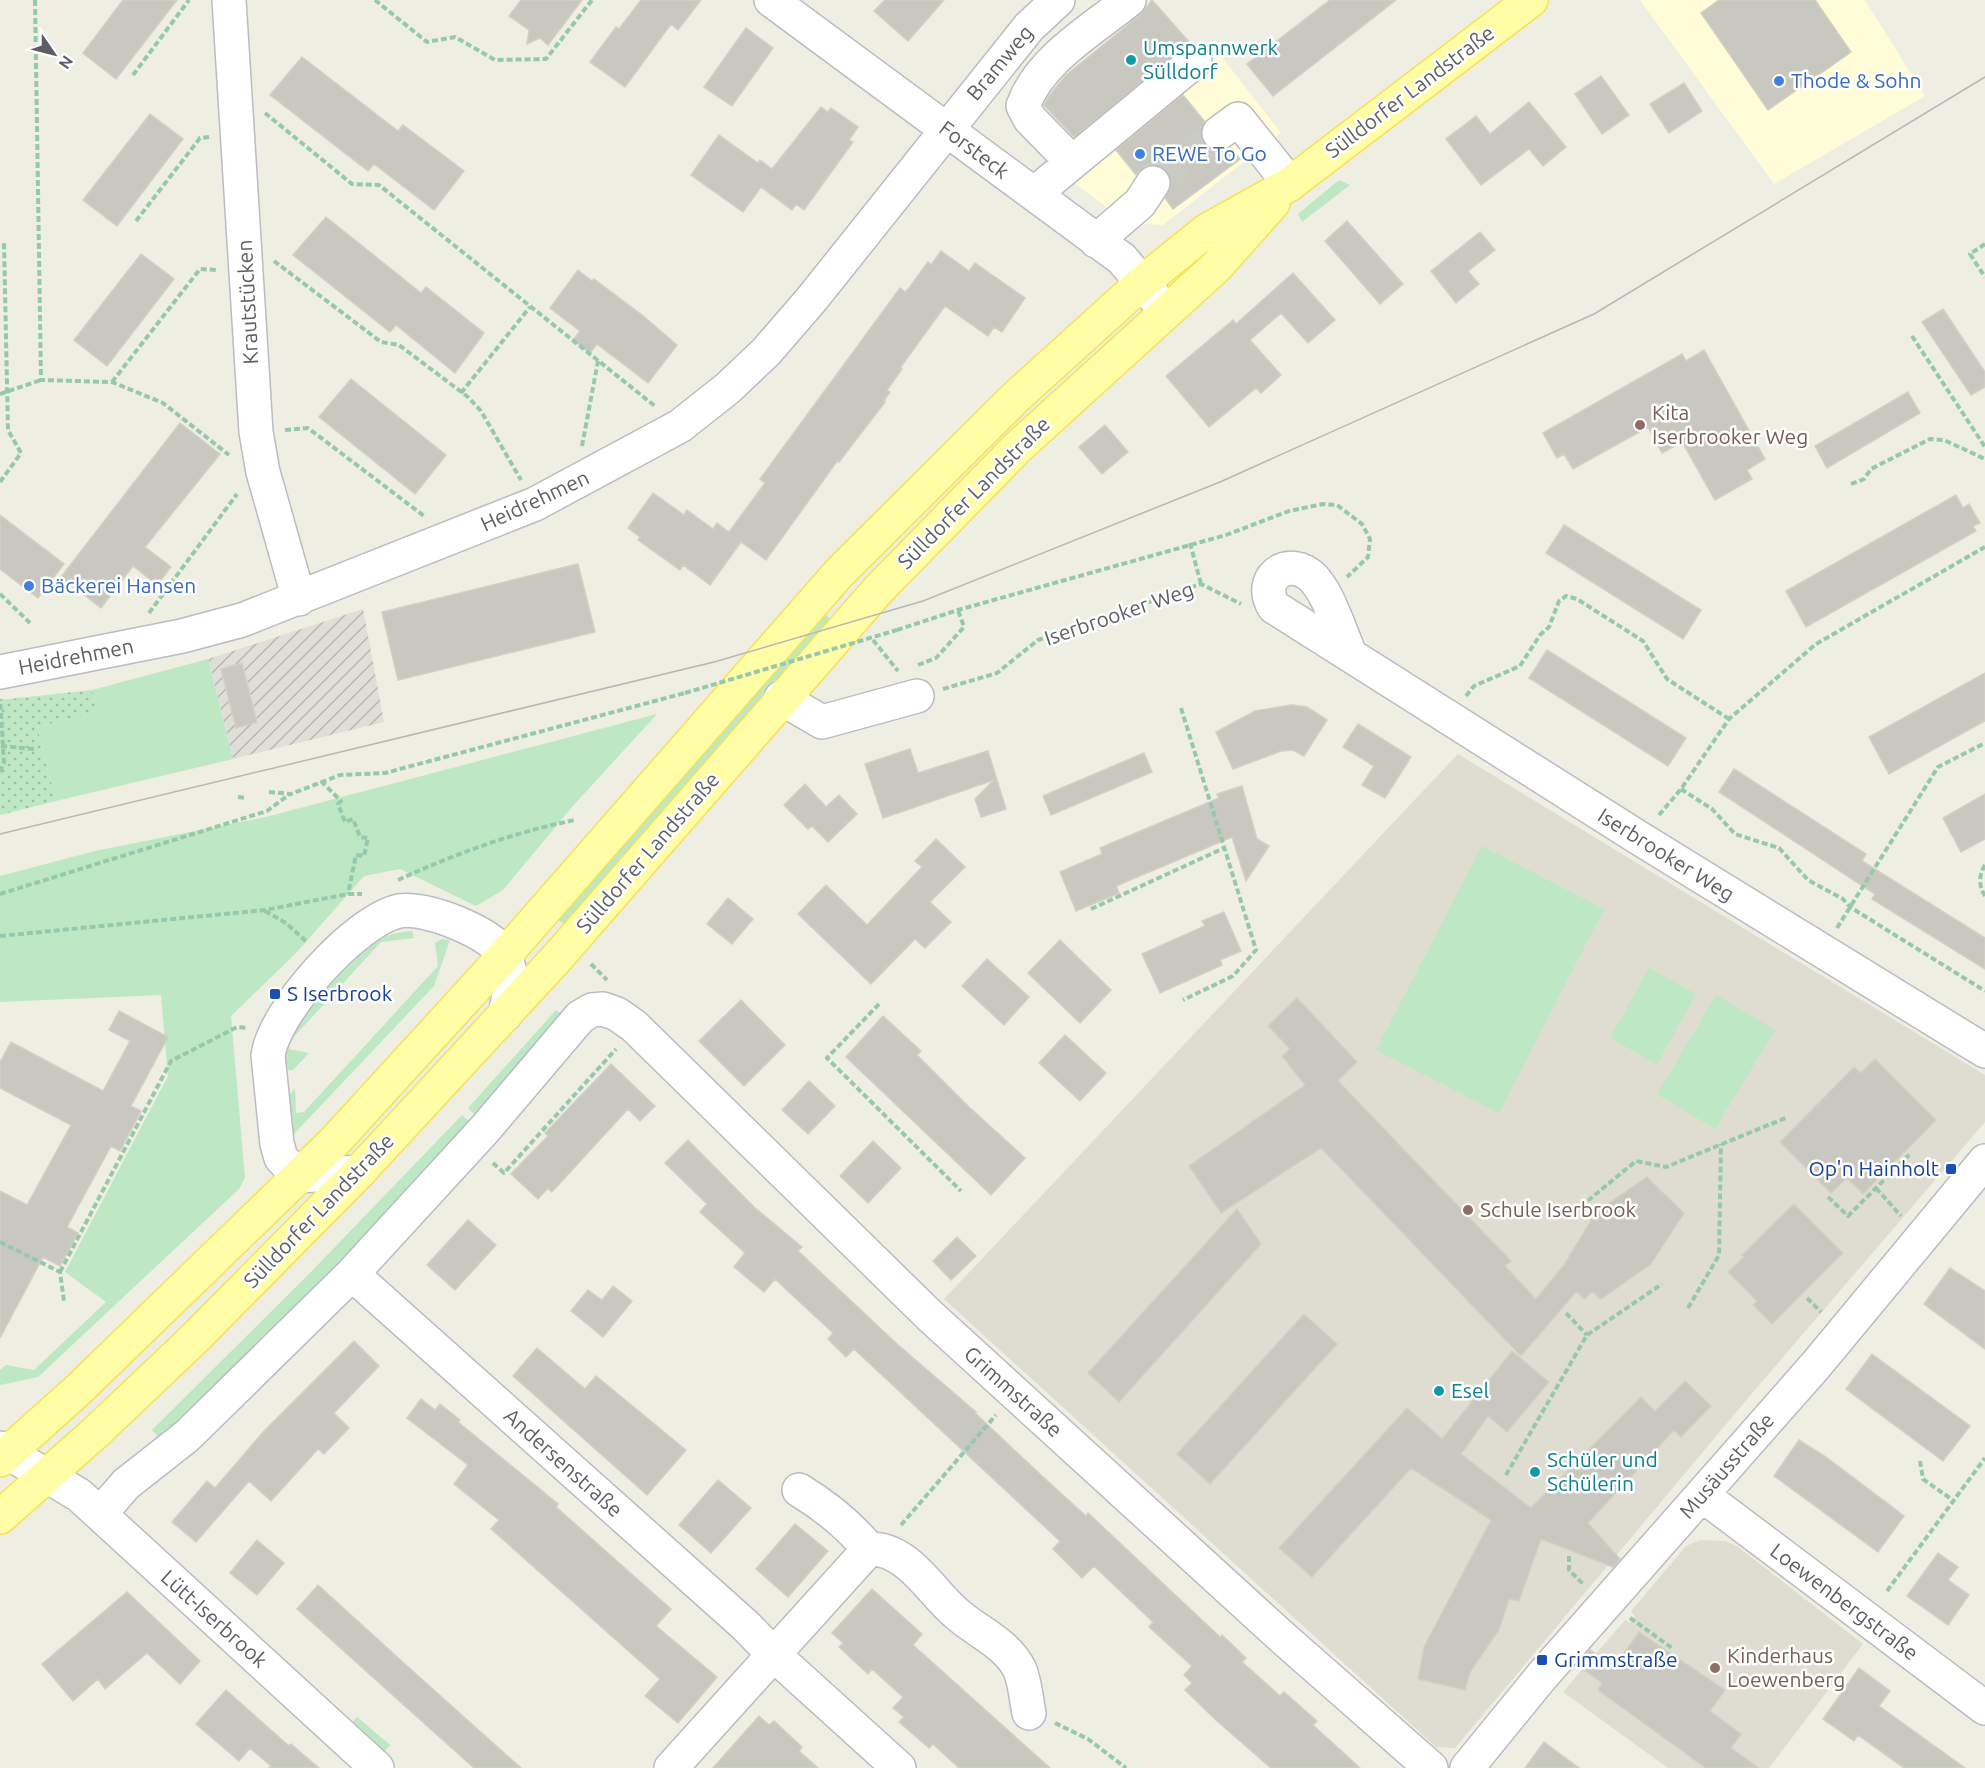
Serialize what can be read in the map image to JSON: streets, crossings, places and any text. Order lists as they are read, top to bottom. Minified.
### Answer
{"streets":{"main road":["Sülldorfer Landstraße"],"street":["Bramweg","Forsteck","Krautstücken","Heidrehmen","Iserbrooker Weg","Grimmstraße","Andersenstraße","Musäusstraße","Loewenbergstraße","Lütt-Iserbrook"]},"crossings":[["Bramweg","Forsteck"],["Bramweg","Heidrehmen"],["Sülldorfer Landstraße","Forsteck"],["Sülldorfer Landstraße","Lütt-Iserbrook"],["Forsteck","Heidrehmen"],["Krautstücken","Heidrehmen"],["Grimmstraße","Andersenstraße"],["Musäusstraße","Loewenbergstraße"]],"places":{"other":["Umspannwerk Sülldorf","Thode & Sohn","REWE To Go","Kita Iserbrooker Weg","Bäckerei Hansen","Schule Iserbrook","Esel","Schüler und Schülerin","Kinderhaus Loewenberg"],"transit":["S Iserbrook","Op'n Hainholt","Grimmstraße"]},"north":"bottom right"}
